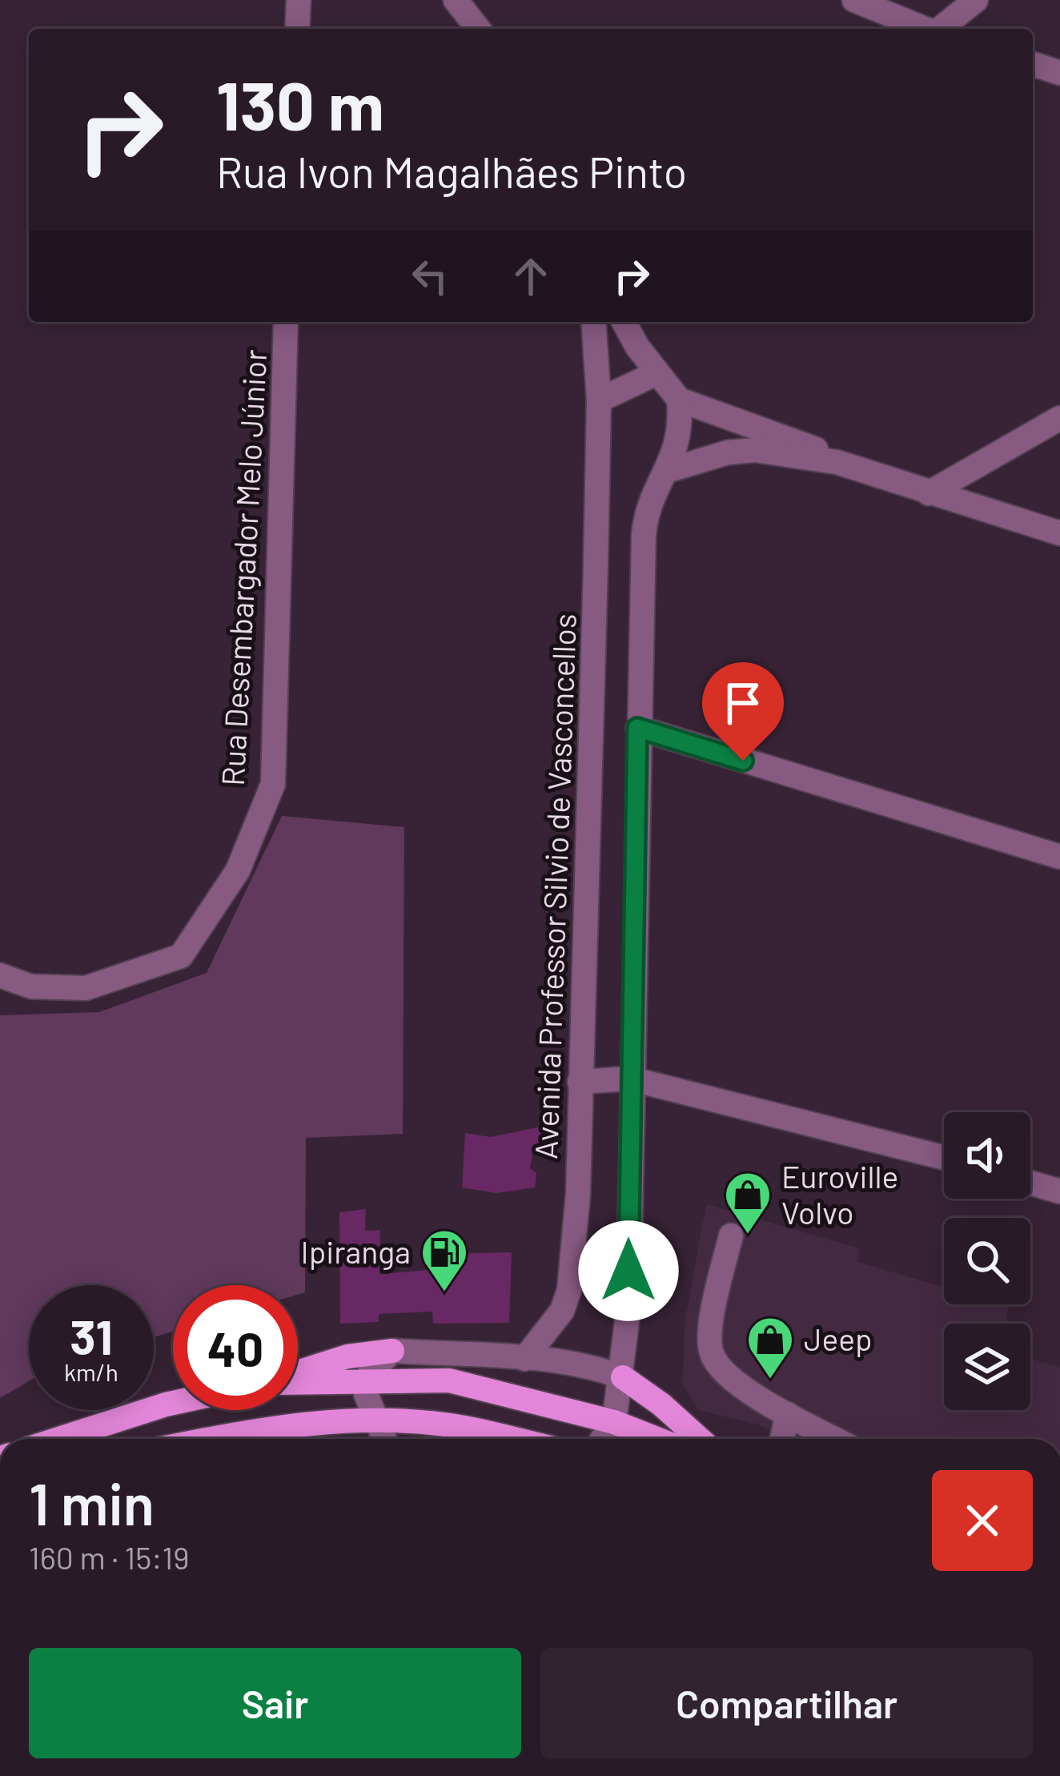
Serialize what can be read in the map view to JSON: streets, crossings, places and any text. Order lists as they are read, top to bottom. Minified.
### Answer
{"streets":{"street":["Rua Desembargador Melo Júnior","Avenida Professor Silvio de Vasconcellos"]},"places":{"shop":["Euroville Volvo","Jeep"],"fuel station":["Ipiranga"]},"page":{"turn":["130 m","Rua Ivon Magalhães Pinto"],"speed":"31 km/h","limit":"40","heading":["1 min","160 m · 15:19"],"buttons":["Sair","Compartilhar"]}}
